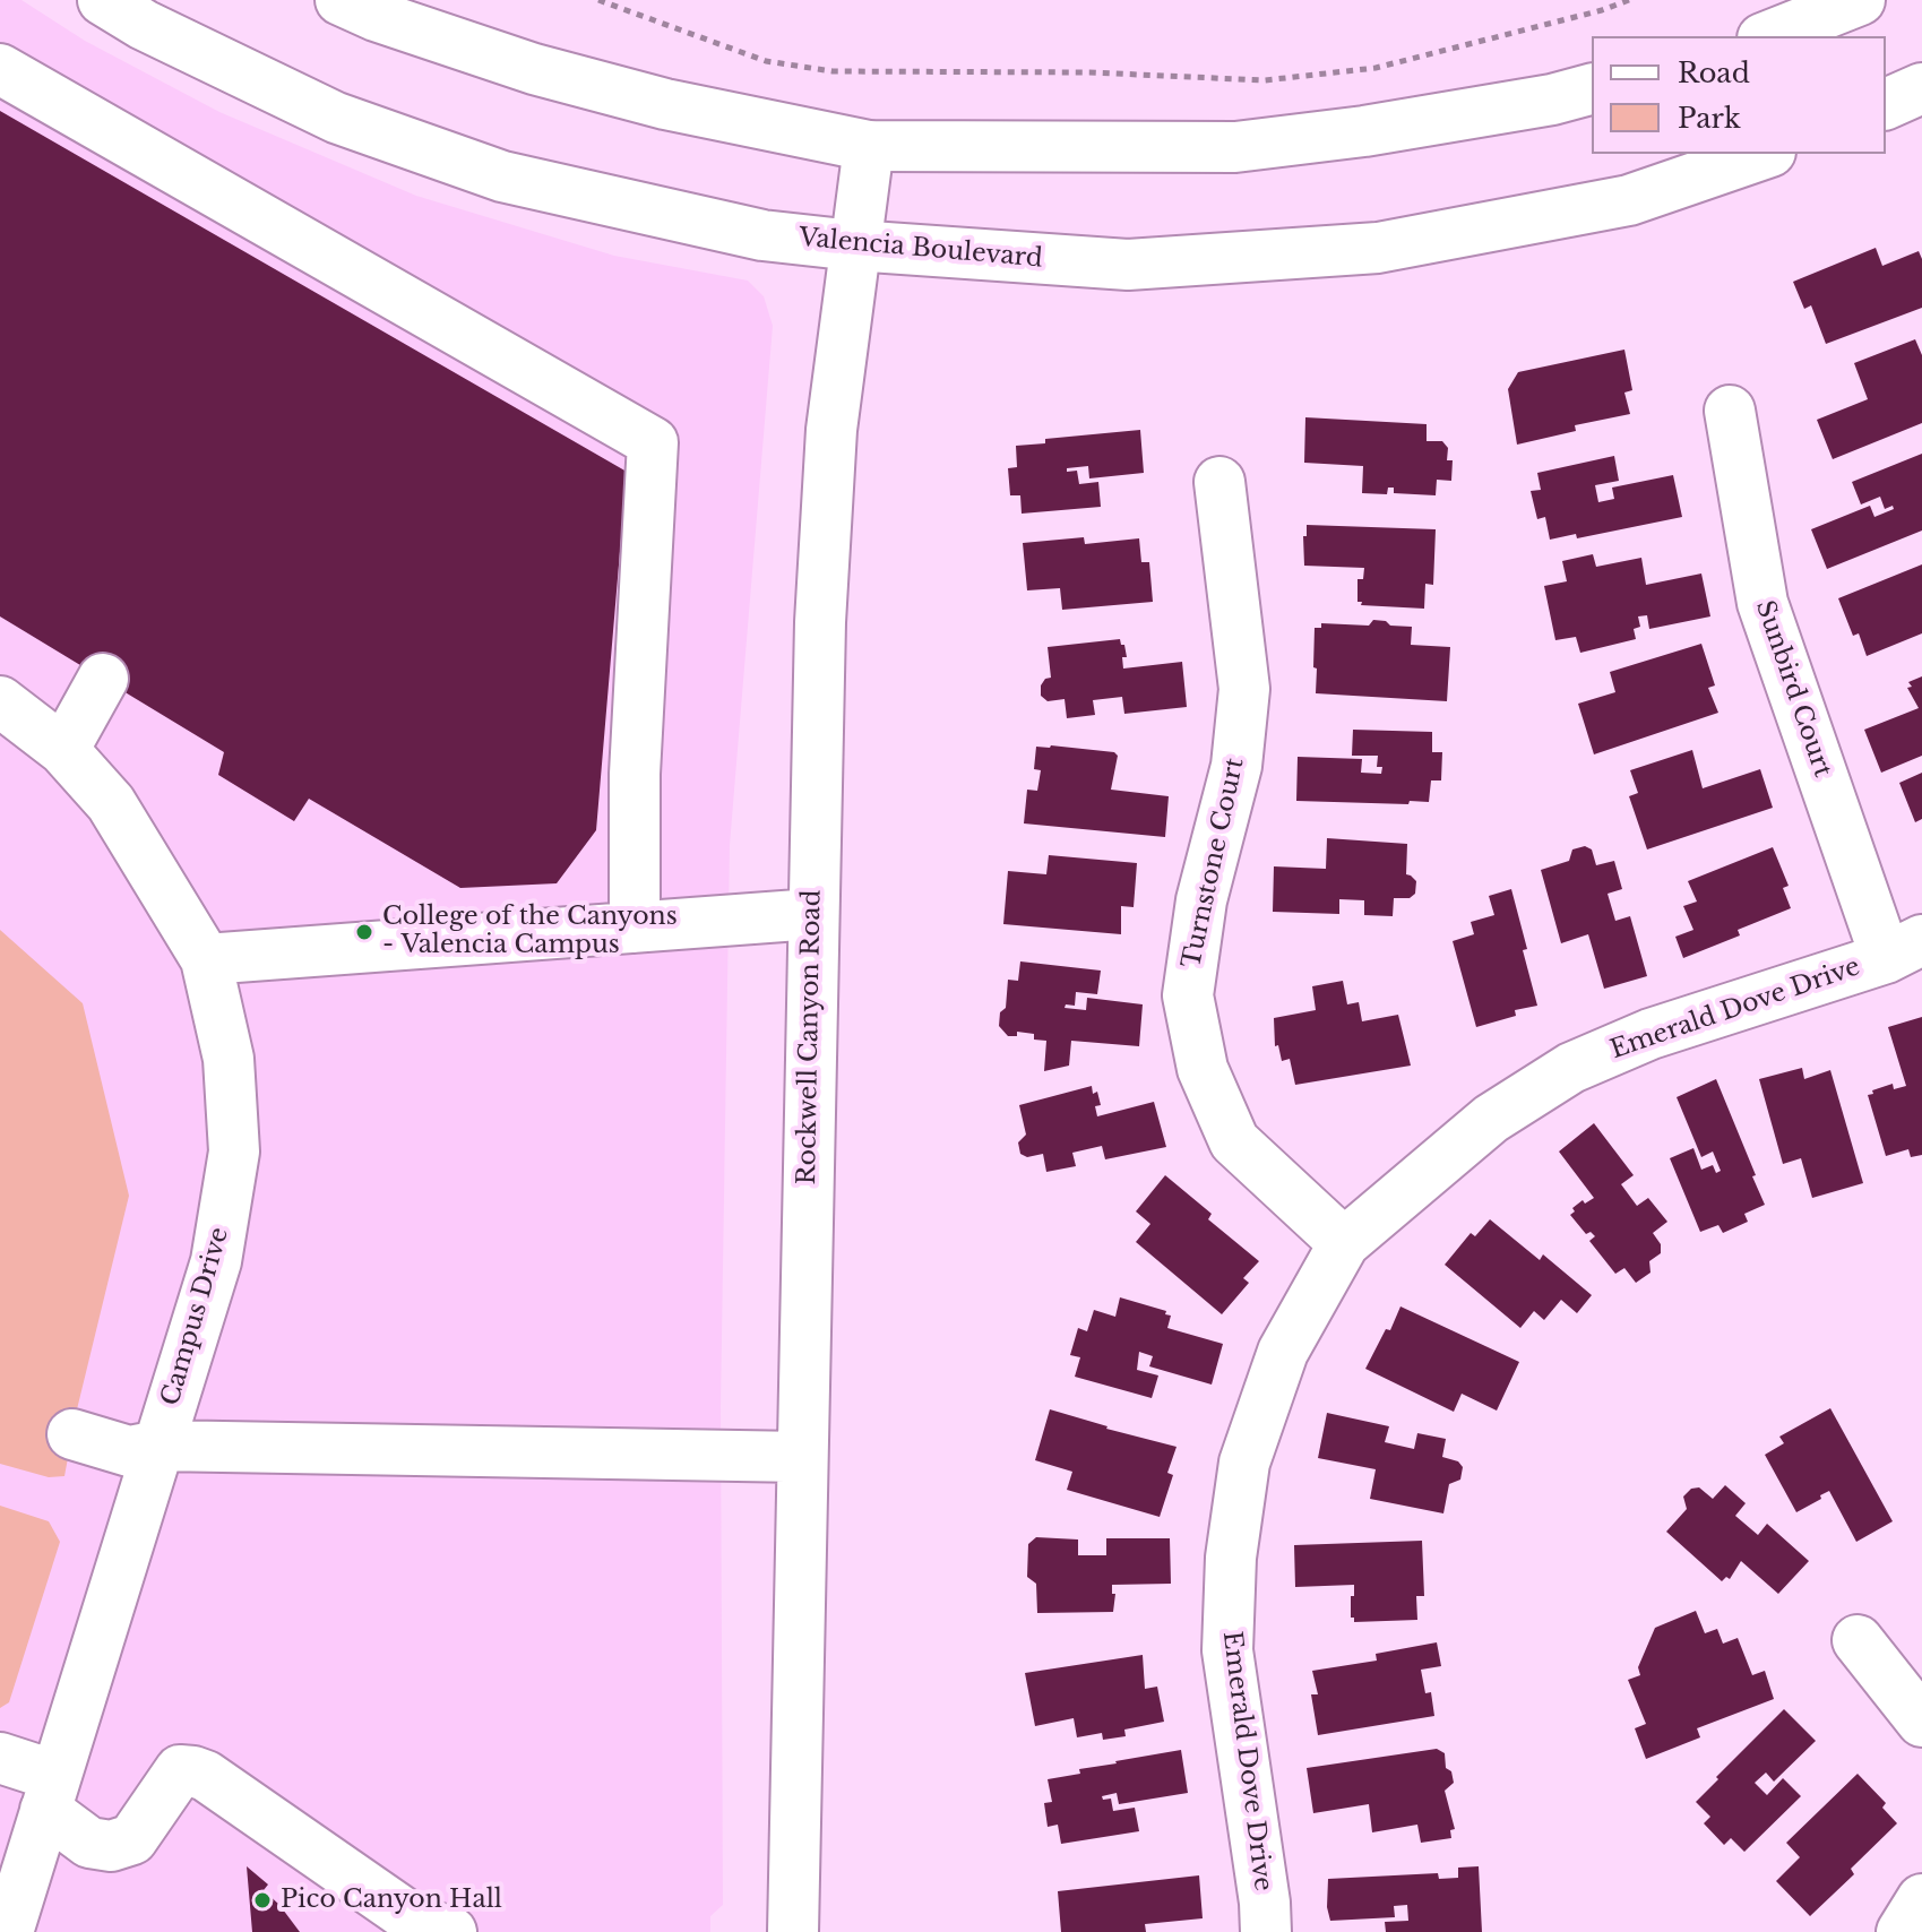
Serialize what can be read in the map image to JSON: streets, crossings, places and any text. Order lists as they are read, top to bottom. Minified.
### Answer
{"streets":{"street":["Valencia Boulevard","Sunbird Court","Turnstone Court","Emerald Dove Drive","Rockwell Canyon Road","Campus Drive"]},"crossings":[["Valencia Boulevard","Rockwell Canyon Road"],["Sunbird Court","Emerald Dove Drive"],["Turnstone Court","Emerald Dove Drive"]],"places":["College of the Canyons - Valencia Campus","Pico Canyon Hall"],"legend":["Road","Park"]}
